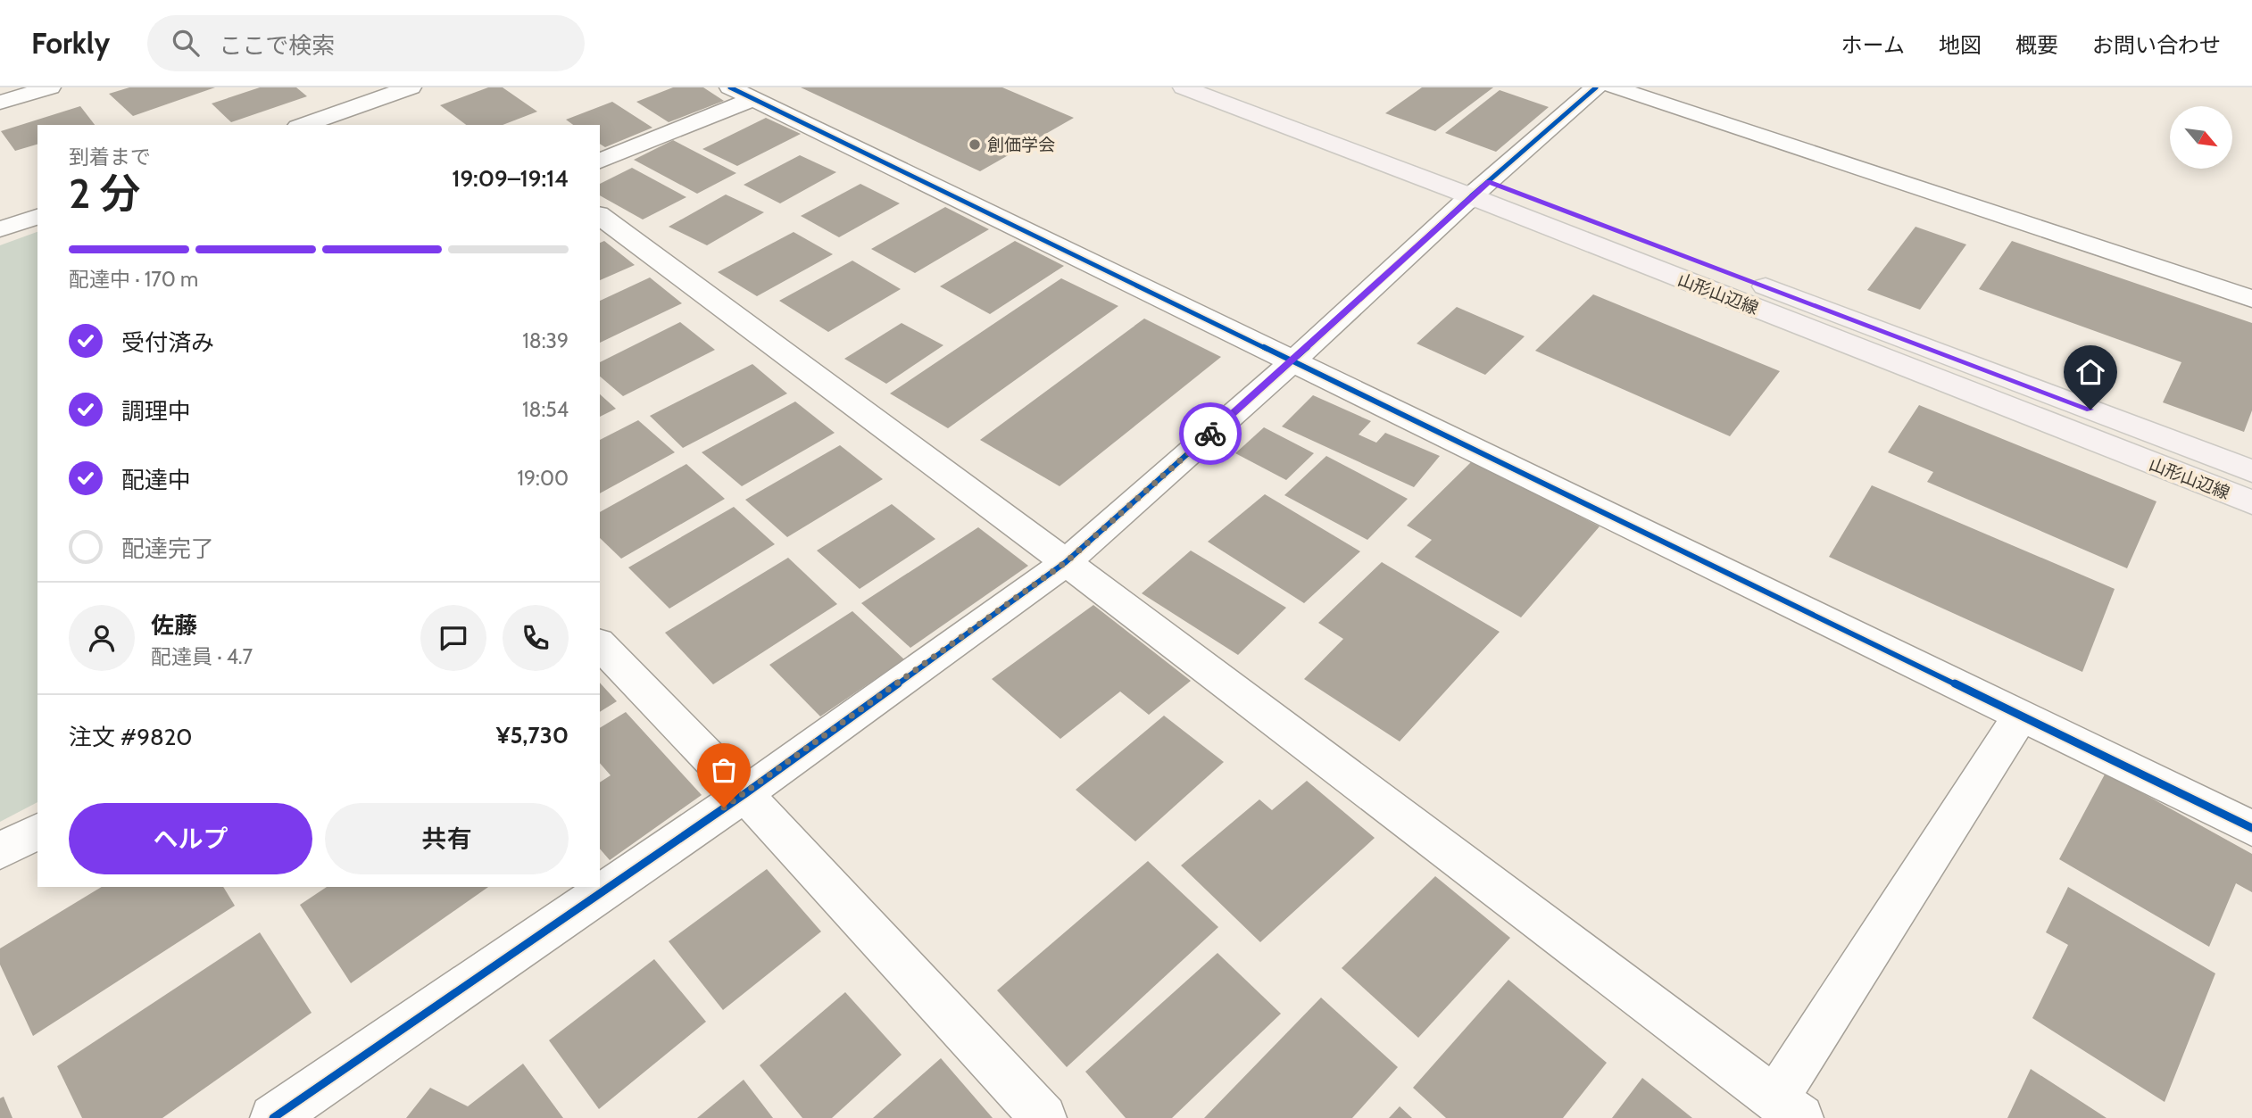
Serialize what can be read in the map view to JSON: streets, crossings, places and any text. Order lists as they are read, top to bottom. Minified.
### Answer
{"streets":{"main road":["山形山辺線"]},"places":["創価学会"],"north":"bottom right","page":{"header":"Forkly","search":"ここで検索","nav":["ホーム","地図","概要","お問い合わせ"],"heading":["2 分","到着まで","19:09–19:14"],"panel":["佐藤","配達員 · 4.7","注文 #9820","¥5,730"],"bar":"配達中 · 170 m","list":[["受付済み","18:39"],["調理中","18:54"],["配達中","19:00"],"配達完了"],"buttons":["ヘルプ","共有"]}}
